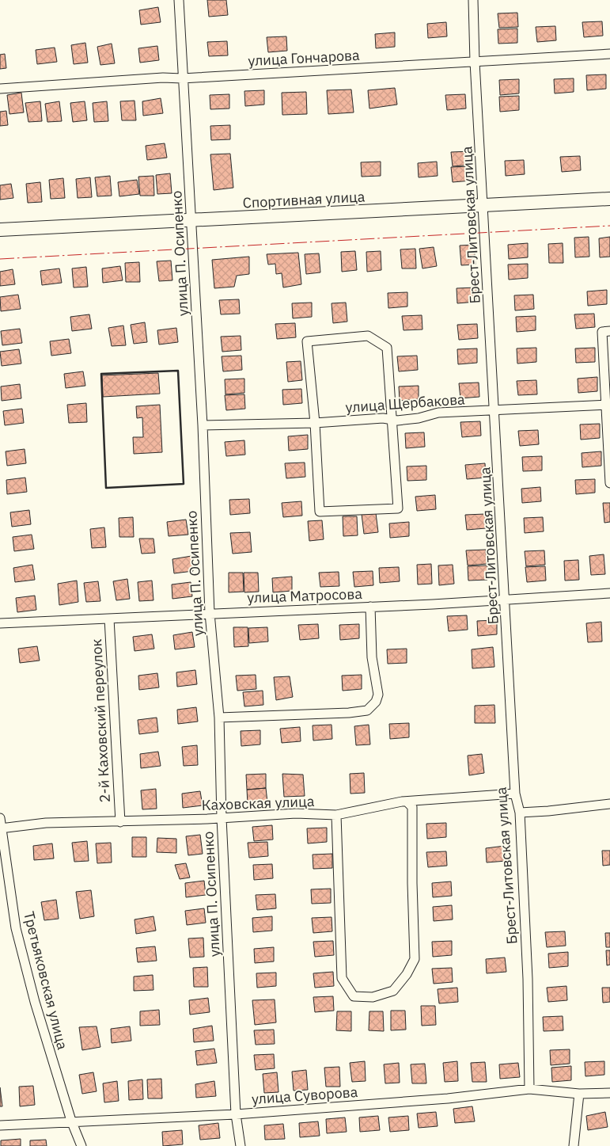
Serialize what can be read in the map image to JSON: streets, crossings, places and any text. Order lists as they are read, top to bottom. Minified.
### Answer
{"streets":{"street":["улица Гончарова","Спортивная улица","Брест-Литовская улица","улица П. Осипенко","улица Щербакова","улица Матросова","2-й Каховский переулок","Каховская улица","Третьяковская улица","улица Суворова"]},"crossings":[["улица Гончарова","Брест-Литовская улица"],["улица Гончарова","улица П. Осипенко"],["Спортивная улица","Брест-Литовская улица"],["Спортивная улица","улица П. Осипенко"],["Брест-Литовская улица","улица Щербакова"],["Брест-Литовская улица","улица Матросова"],["Брест-Литовская улица","Каховская улица"],["Брест-Литовская улица","улица Суворова"],["улица П. Осипенко","улица Щербакова"],["улица П. Осипенко","улица Матросова"],["улица П. Осипенко","Каховская улица"],["улица П. Осипенко","улица Суворова"],["улица Матросова","2-й Каховский переулок"],["2-й Каховский переулок","Каховская улица"],["Каховская улица","Третьяковская улица"],["Третьяковская улица","улица Суворова"]]}
